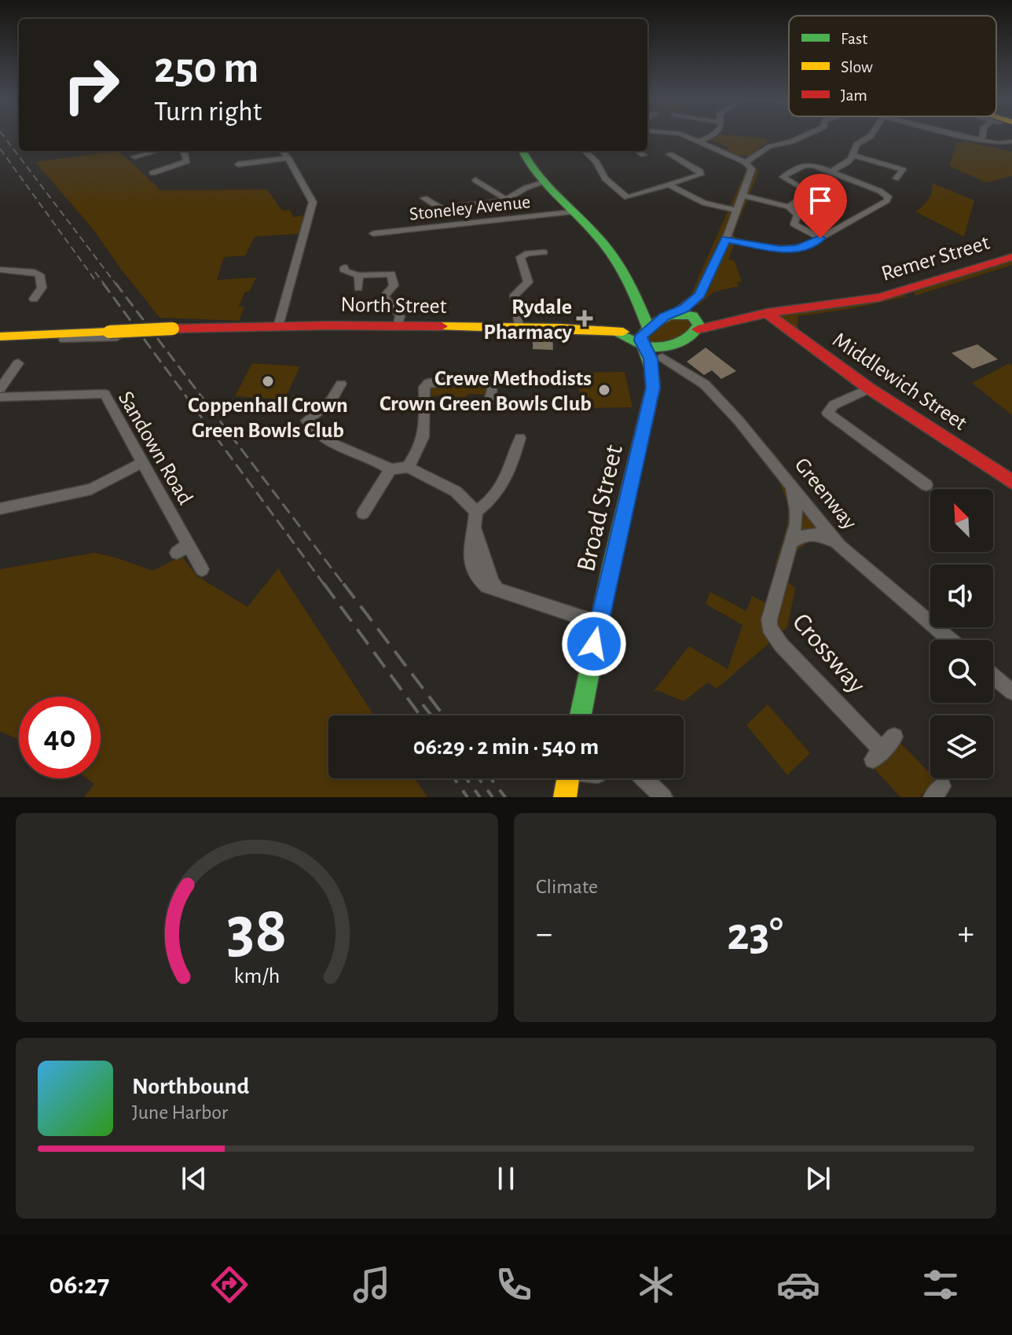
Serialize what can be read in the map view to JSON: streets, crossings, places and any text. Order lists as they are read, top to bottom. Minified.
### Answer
{"streets":{"street":["Stoneley Avenue","Remer Street","North Street","Middlewich Street","Sandown Road","Greenway","Broad Street","Crossway"]},"crossings":[["Remer Street","Middlewich Street"],["North Street","Greenway"],["North Street","Broad Street"],["Greenway","Broad Street"],["Greenway","Crossway"]],"places":{"health":["Rydale Pharmacy"],"other":["Coppenhall Crown Green Bowls Club","Crewe Methodists Crown Green Bowls Club"]},"legend":["Fast","Slow","Jam"],"north":"top left","page":{"turn":["250 m","Turn right"],"limit":"40","trip":"06:29 · 2 min · 540 m","tile":"Climate","heat":["−","23°","+"],"song":["Northbound","June Harbor"],"tabs":"06:27","gauge":["38","km/h"]}}
